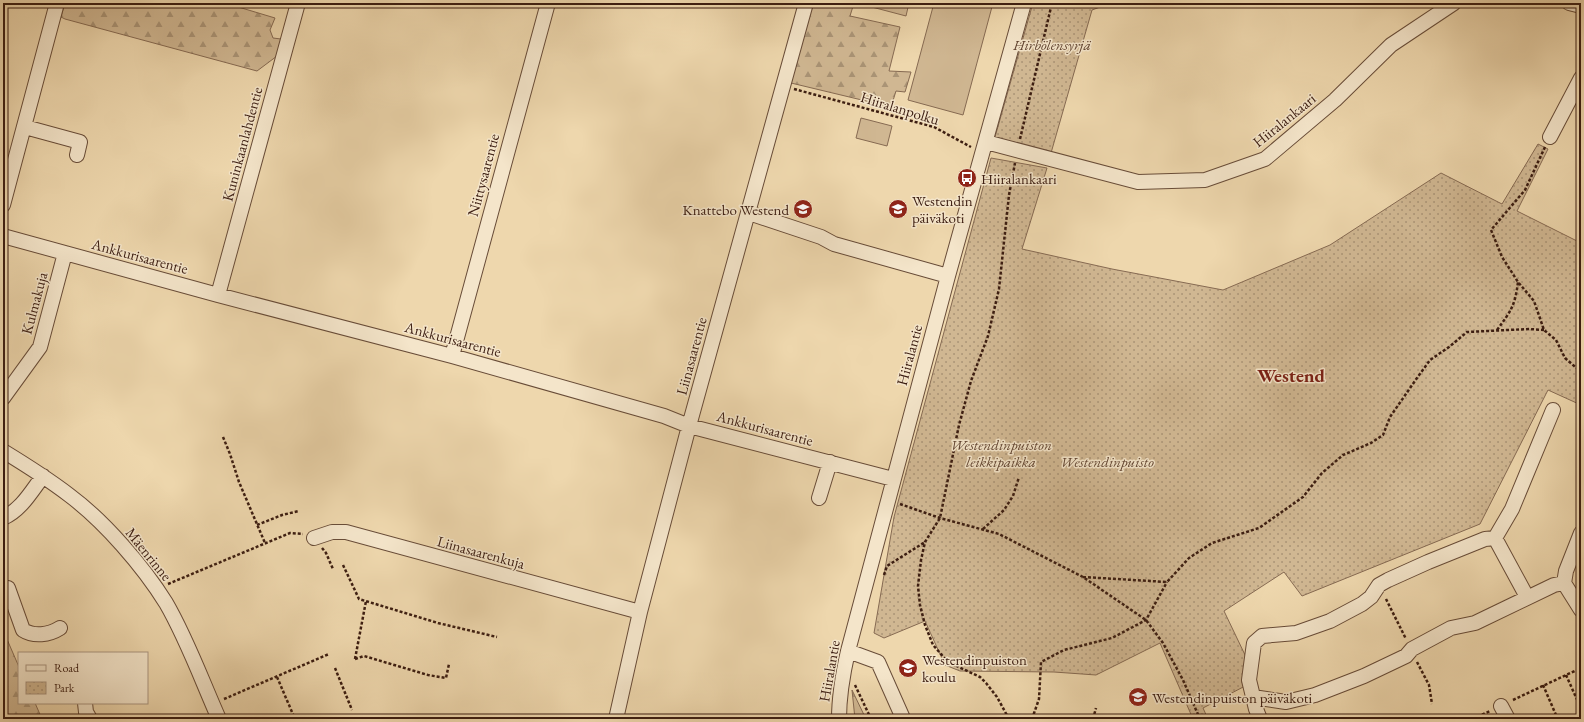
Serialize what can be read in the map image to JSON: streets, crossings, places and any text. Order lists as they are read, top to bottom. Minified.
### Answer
{"streets":{"street":["Hiiralankaari","Kuninkaanlahdentie","Niittysaarentie","Ankkurisaarentie","Kulmakuja","Hiiralantie","Liinasaarentie","Liinasaarenkuja","Mäenrinne"],"path":["Hiiralanpolku"]},"crossings":[["Hiiralanpolku","Hiiralankaari"],["Hiiralanpolku","Hiiralantie"],["Hiiralanpolku","Liinasaarentie"],["Hiiralankaari","Hiiralantie"],["Kuninkaanlahdentie","Ankkurisaarentie"],["Niittysaarentie","Ankkurisaarentie"],["Ankkurisaarentie","Kulmakuja"],["Ankkurisaarentie","Hiiralantie"],["Ankkurisaarentie","Liinasaarentie"],["Liinasaarentie","Liinasaarenkuja"]],"districts":["Westend"],"parks":["Hirbölensyrjä","Westendinpuiston leikkipaikka","Westendinpuisto"],"places":{"bus stop":["Hiiralankaari"],"school or university":["Knattebo Westend","Westendin päiväkoti","Westendinpuiston koulu","Westendinpuiston päiväkoti"]},"legend":["Road","Park"]}
